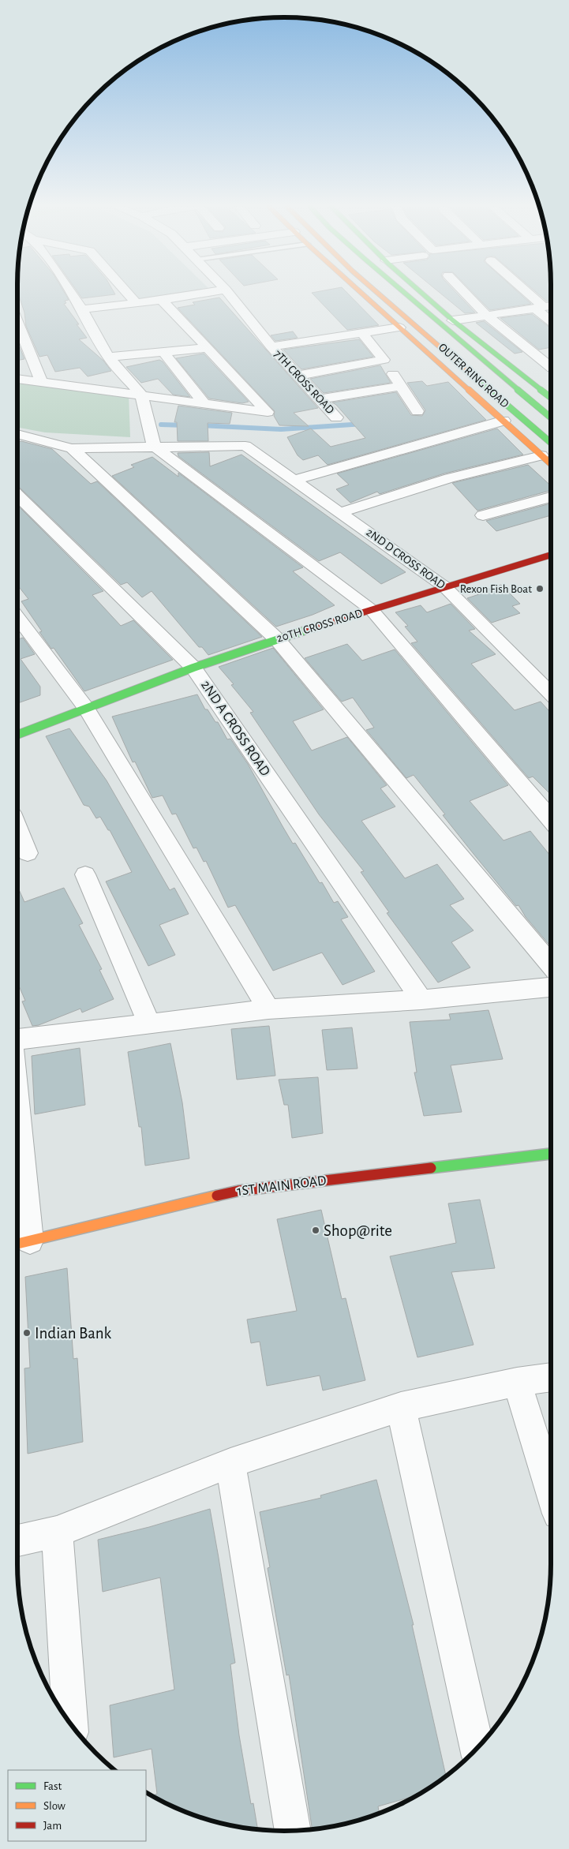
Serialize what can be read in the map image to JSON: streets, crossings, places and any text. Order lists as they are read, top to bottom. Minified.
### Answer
{"streets":{"main road":["OUTER RING ROAD","20TH CROSS ROAD","1ST MAIN ROAD"],"street":["7TH CROSS ROAD","2ND D CROSS ROAD","2ND A CROSS ROAD"]},"crossings":[["2ND D CROSS ROAD","20TH CROSS ROAD"],["20TH CROSS ROAD","2ND A CROSS ROAD"]],"places":["Rexon Fish Boat","Shop@rite","Indian Bank"],"legend":["Fast","Slow","Jam"]}
